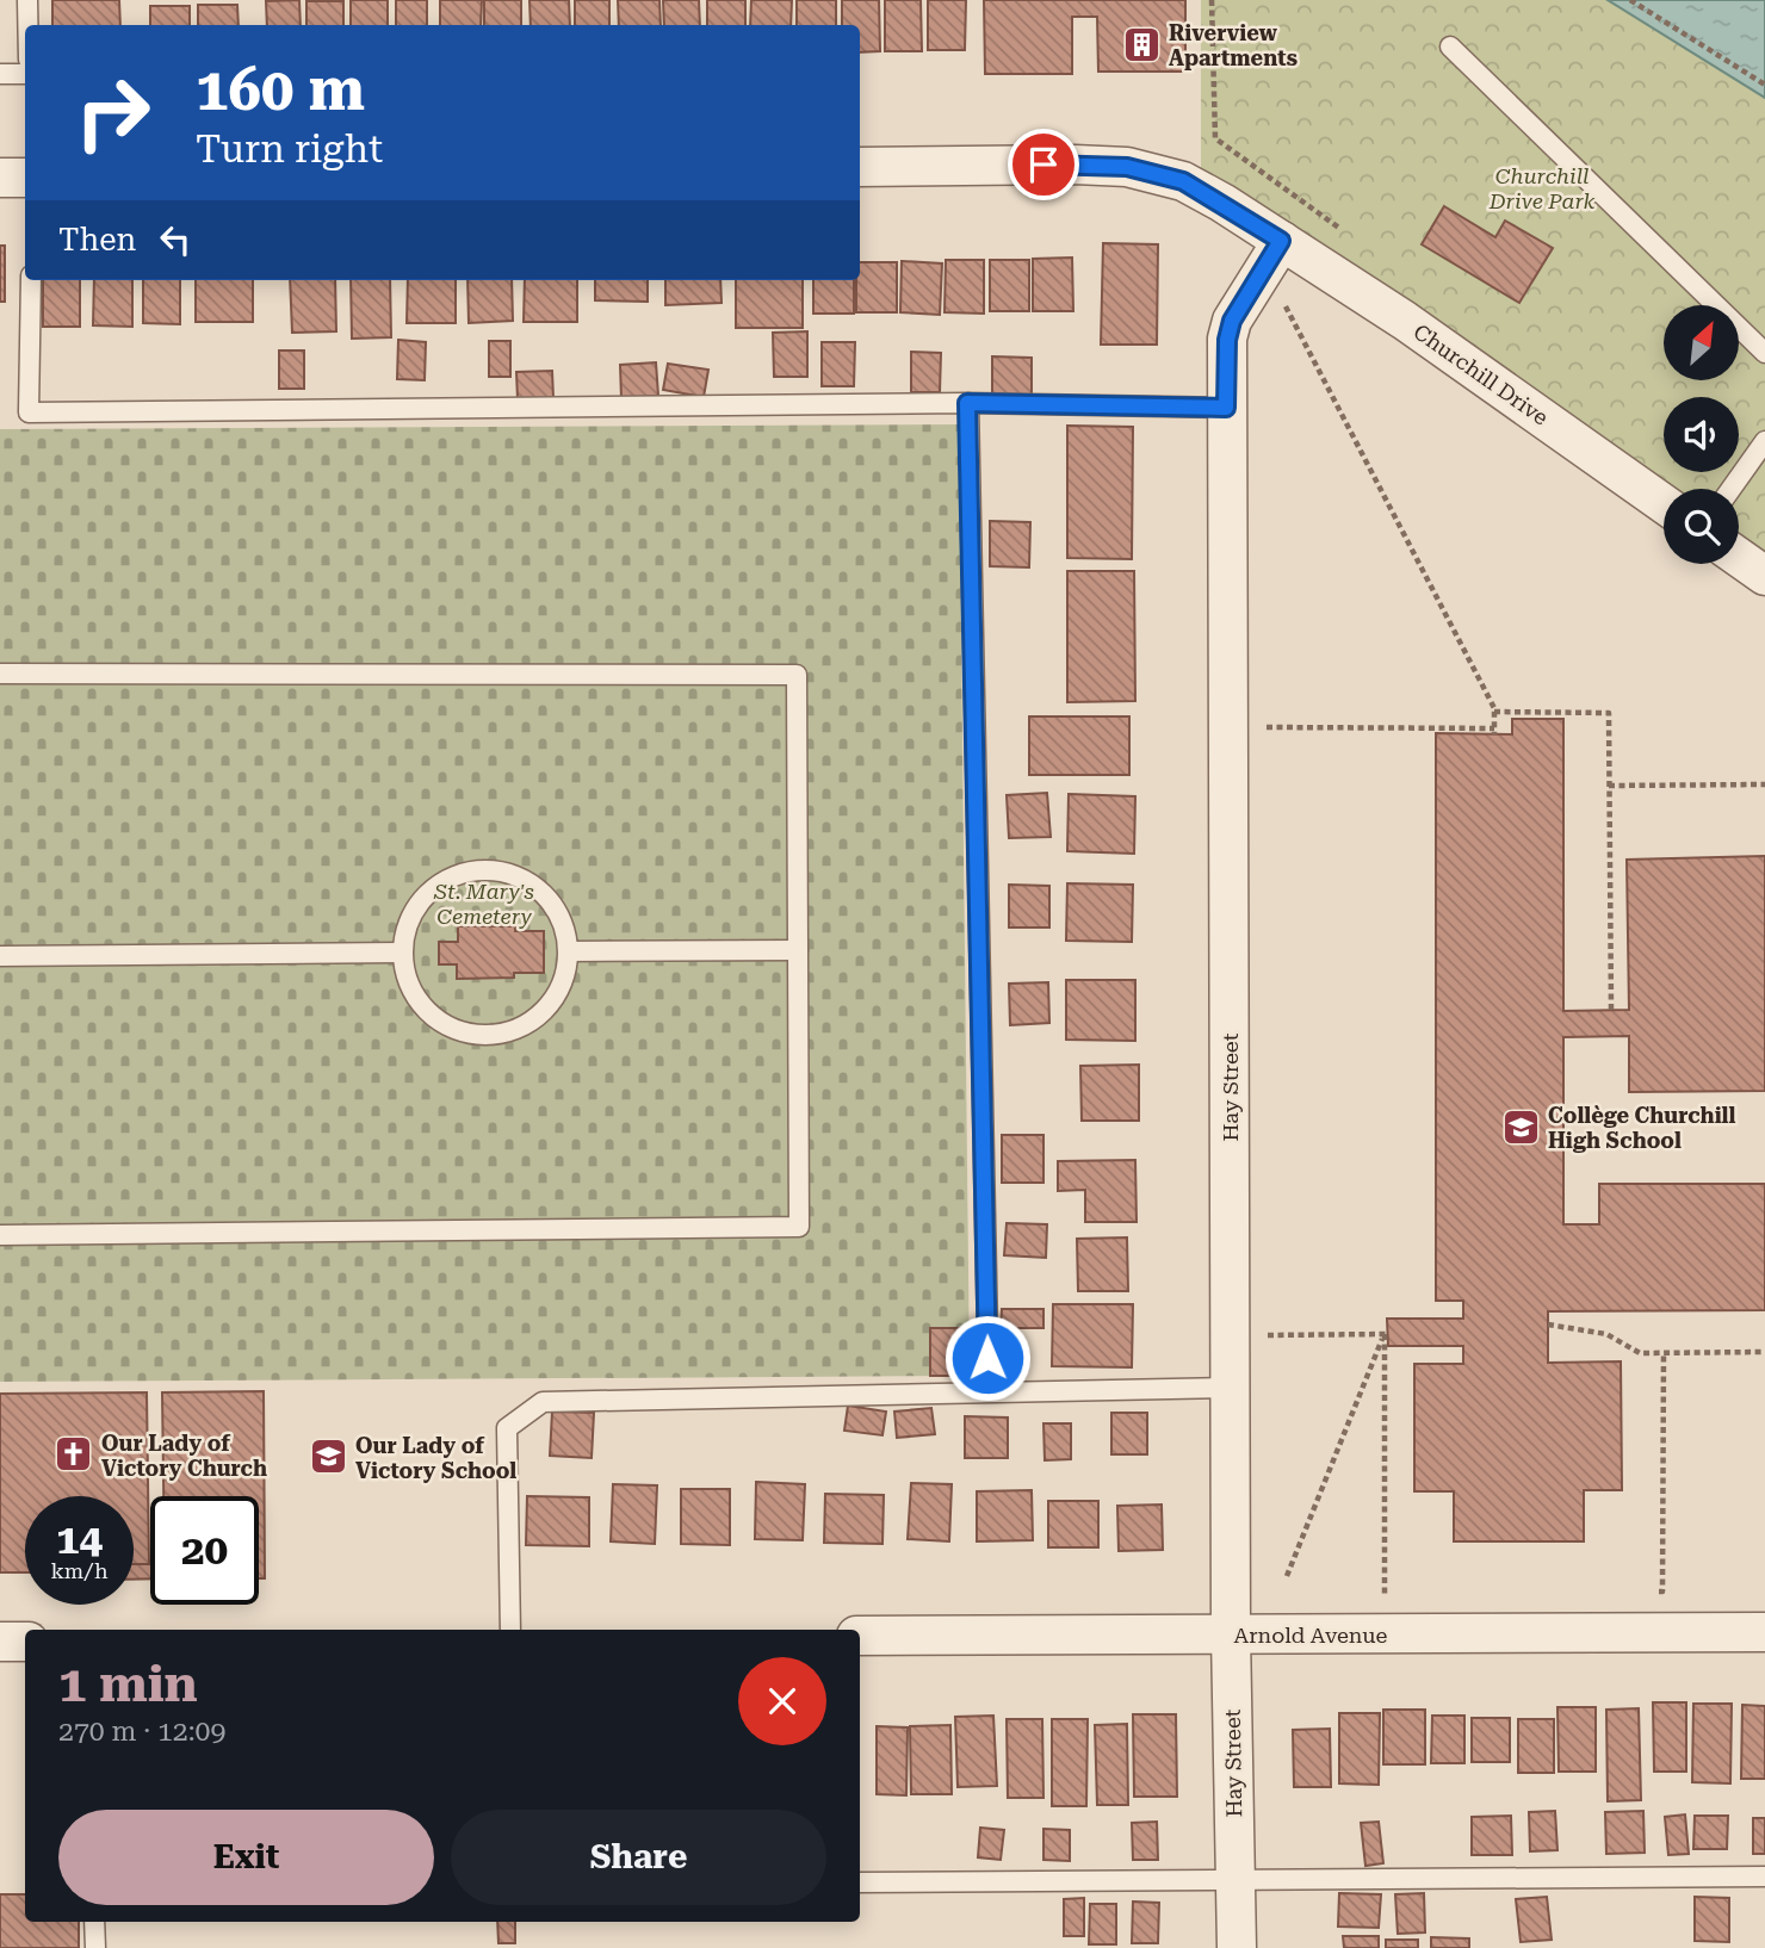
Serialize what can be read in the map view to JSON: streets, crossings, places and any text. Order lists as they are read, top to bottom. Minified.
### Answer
{"streets":{"street":["Churchill Drive","Hay Street","Arnold Avenue"]},"crossings":[["Churchill Drive","Hay Street"],["Hay Street","Arnold Avenue"]],"parks":["Churchill Drive Park","St. Mary's Cemetery"],"places":{"building":["Riverview Apartments"],"school or university":["Collège Churchill High School","Our Lady of Victory School"],"church":["Our Lady of Victory Church"]},"north":"top right","page":{"turn":["160 m","Turn right"],"then":"Then","speed":"14 km/h","limit":"20","heading":["1 min","270 m · 12:09"],"buttons":["Exit","Share"]}}
